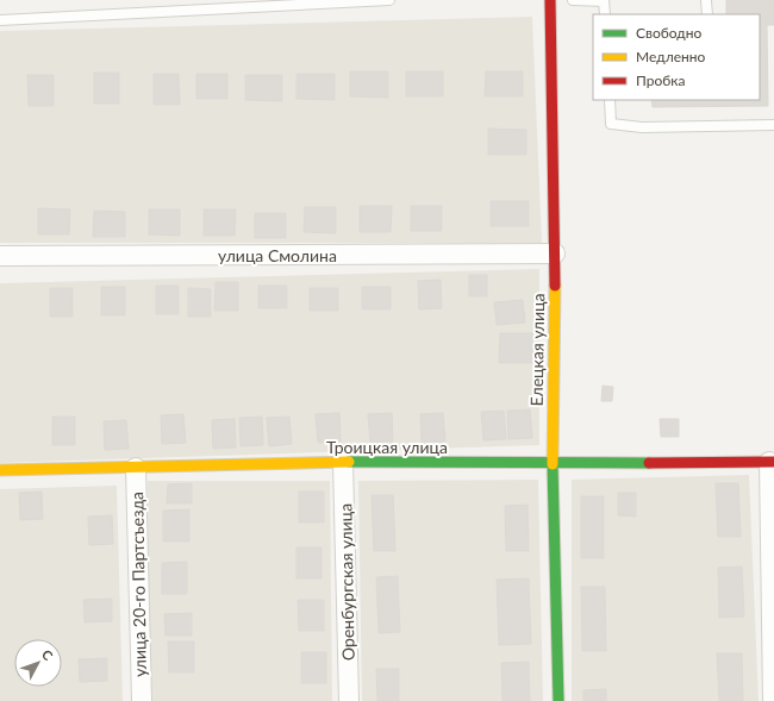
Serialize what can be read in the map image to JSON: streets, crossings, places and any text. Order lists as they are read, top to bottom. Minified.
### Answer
{"streets":{"street":["улица Смолина","Елецкая улица","Троицкая улица","Оренбургская улица","улица 20-го Партсъезда"]},"crossings":[["улица Смолина","Елецкая улица"],["Елецкая улица","Троицкая улица"],["Троицкая улица","Оренбургская улица"],["Троицкая улица","улица 20-го Партсъезда"]],"legend":["Свободно","Медленно","Пробка"],"north":"top right"}
